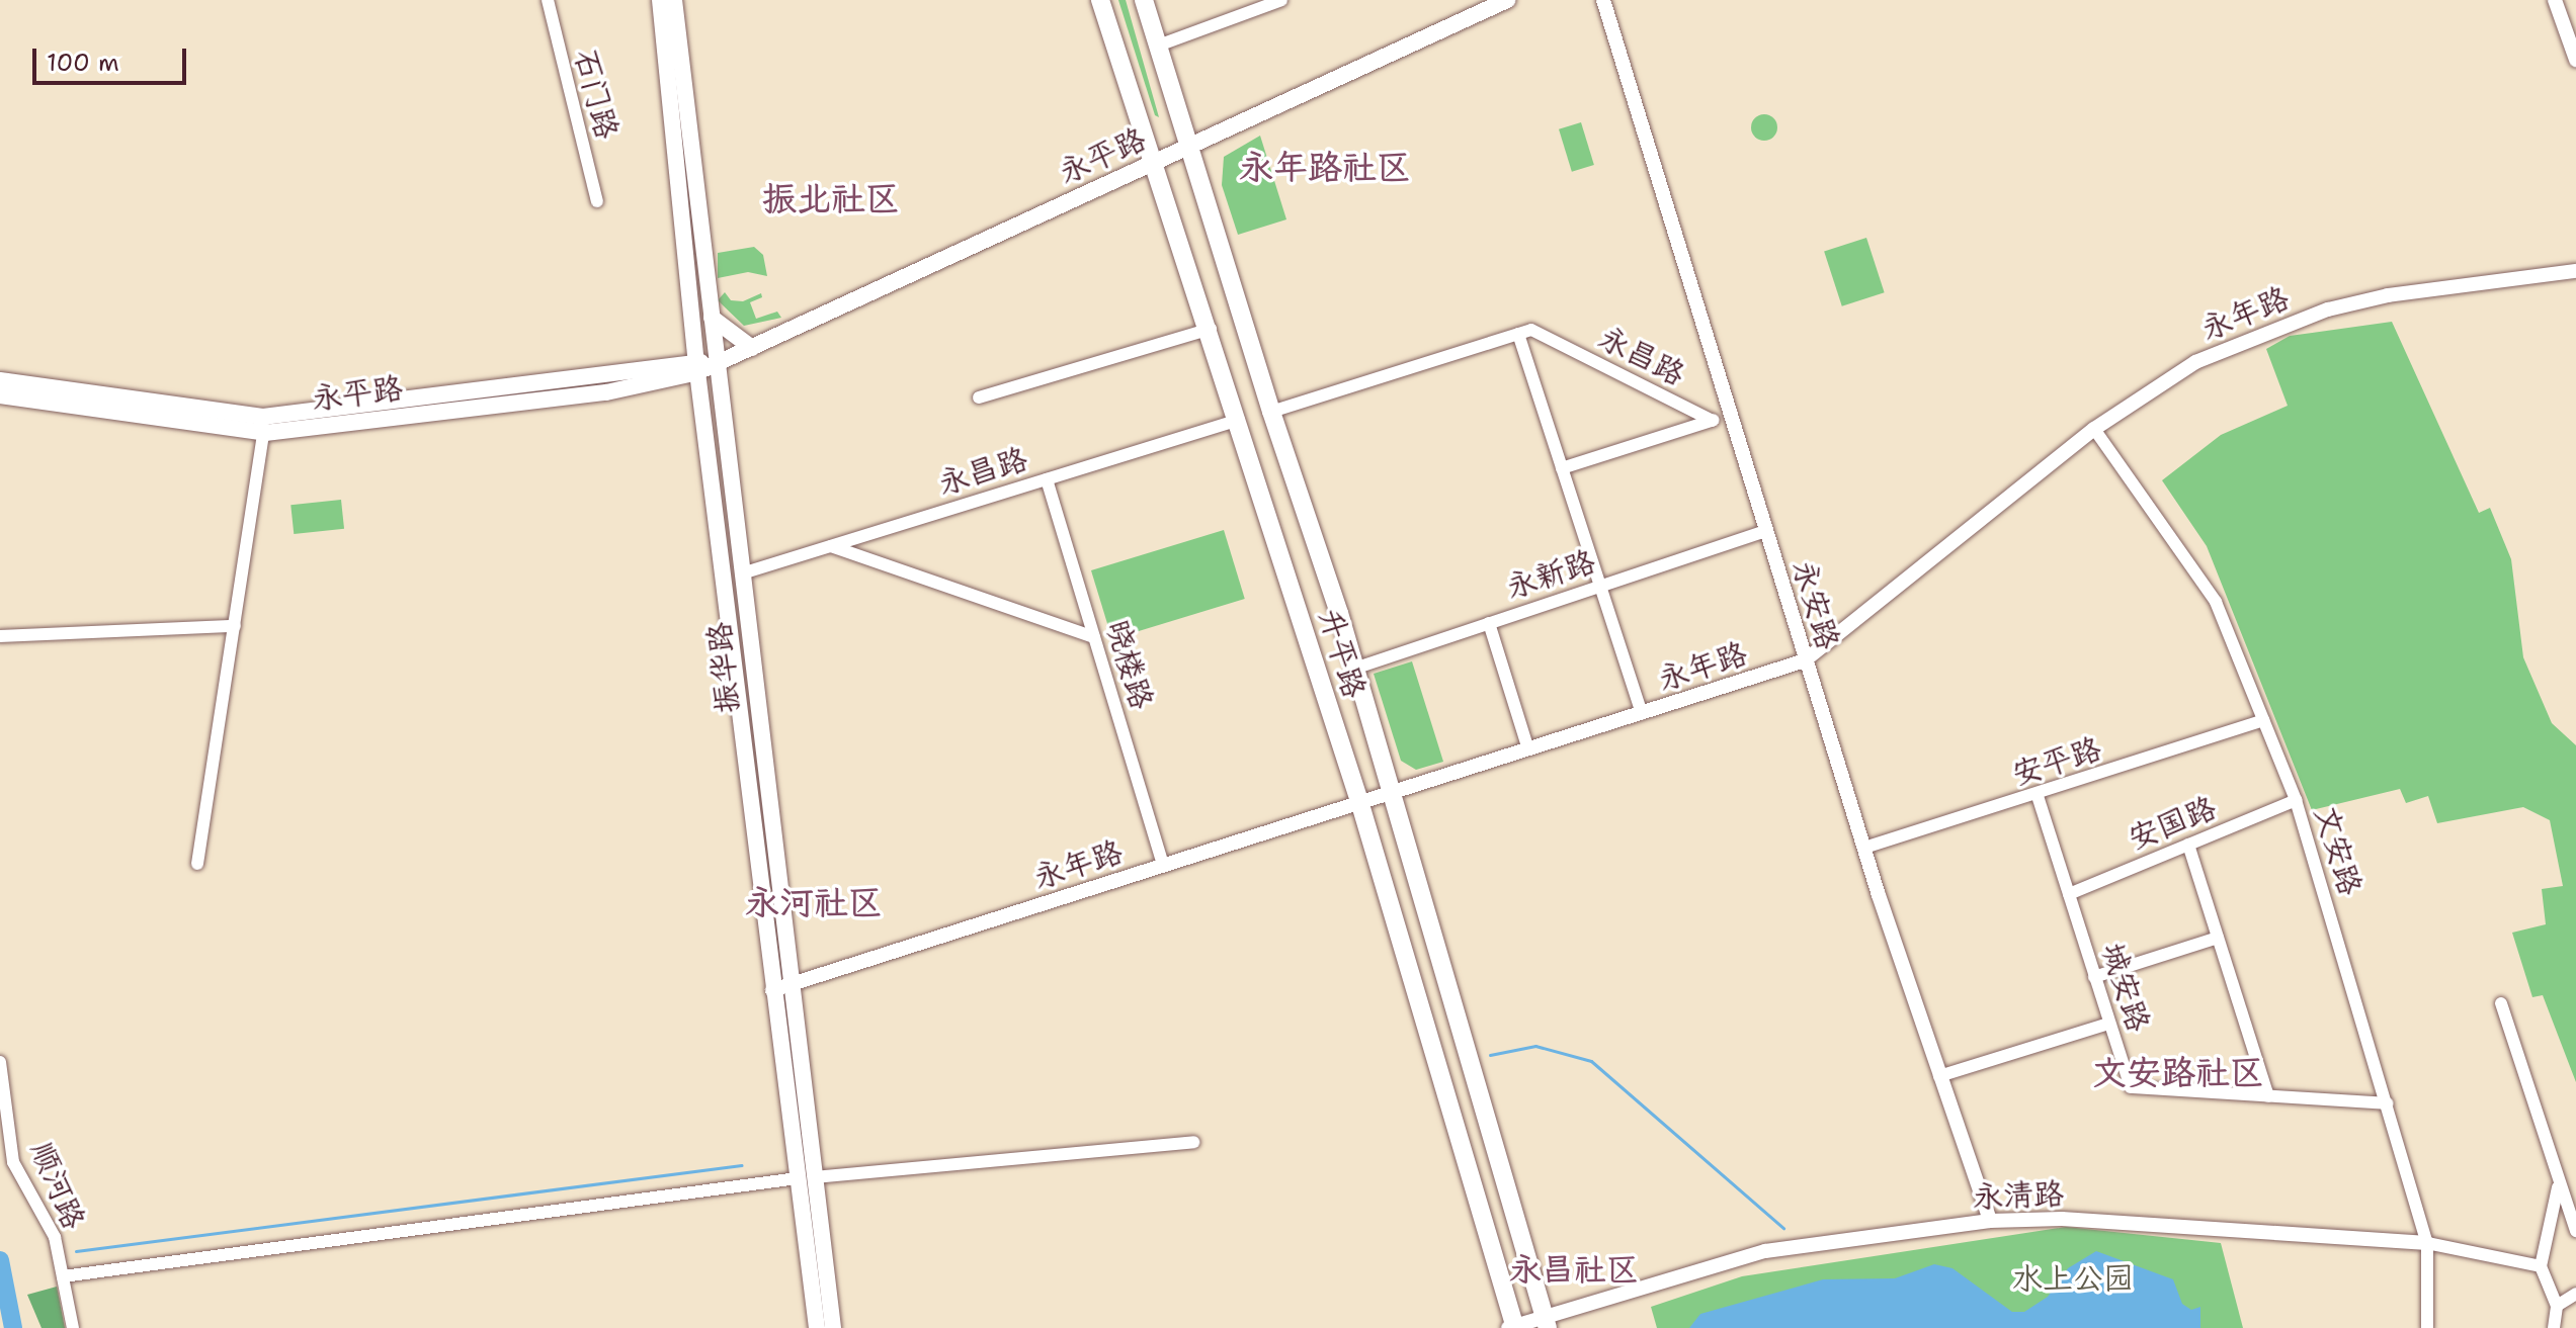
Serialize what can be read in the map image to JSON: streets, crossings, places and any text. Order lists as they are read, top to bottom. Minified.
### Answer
{"streets":{"main road":["永平路","升平路","振华路"],"street":["石门路","永年路","永昌路","永新路","永安路","晓楼路","安平路","安国路","文安路","城安路","顺河路","永清路"]},"crossings":[["永平路","升平路"],["永平路","振华路"],["永年路","永安路"],["永年路","升平路"],["永年路","晓楼路"],["永年路","振华路"],["永年路","文安路"],["永昌路","升平路"],["永昌路","晓楼路"],["永昌路","振华路"],["永新路","永安路"],["永新路","升平路"],["永安路","安平路"],["永安路","永清路"],["升平路","永清路"],["安平路","文安路"],["安平路","城安路"],["安国路","文安路"],["安国路","城安路"],["文安路","城安路"],["文安路","永清路"]],"districts":["永年路社区","振北社区","永河社区","文安路社区","永昌社区"],"parks":["水上公园"],"scale_bar":"100 m"}
